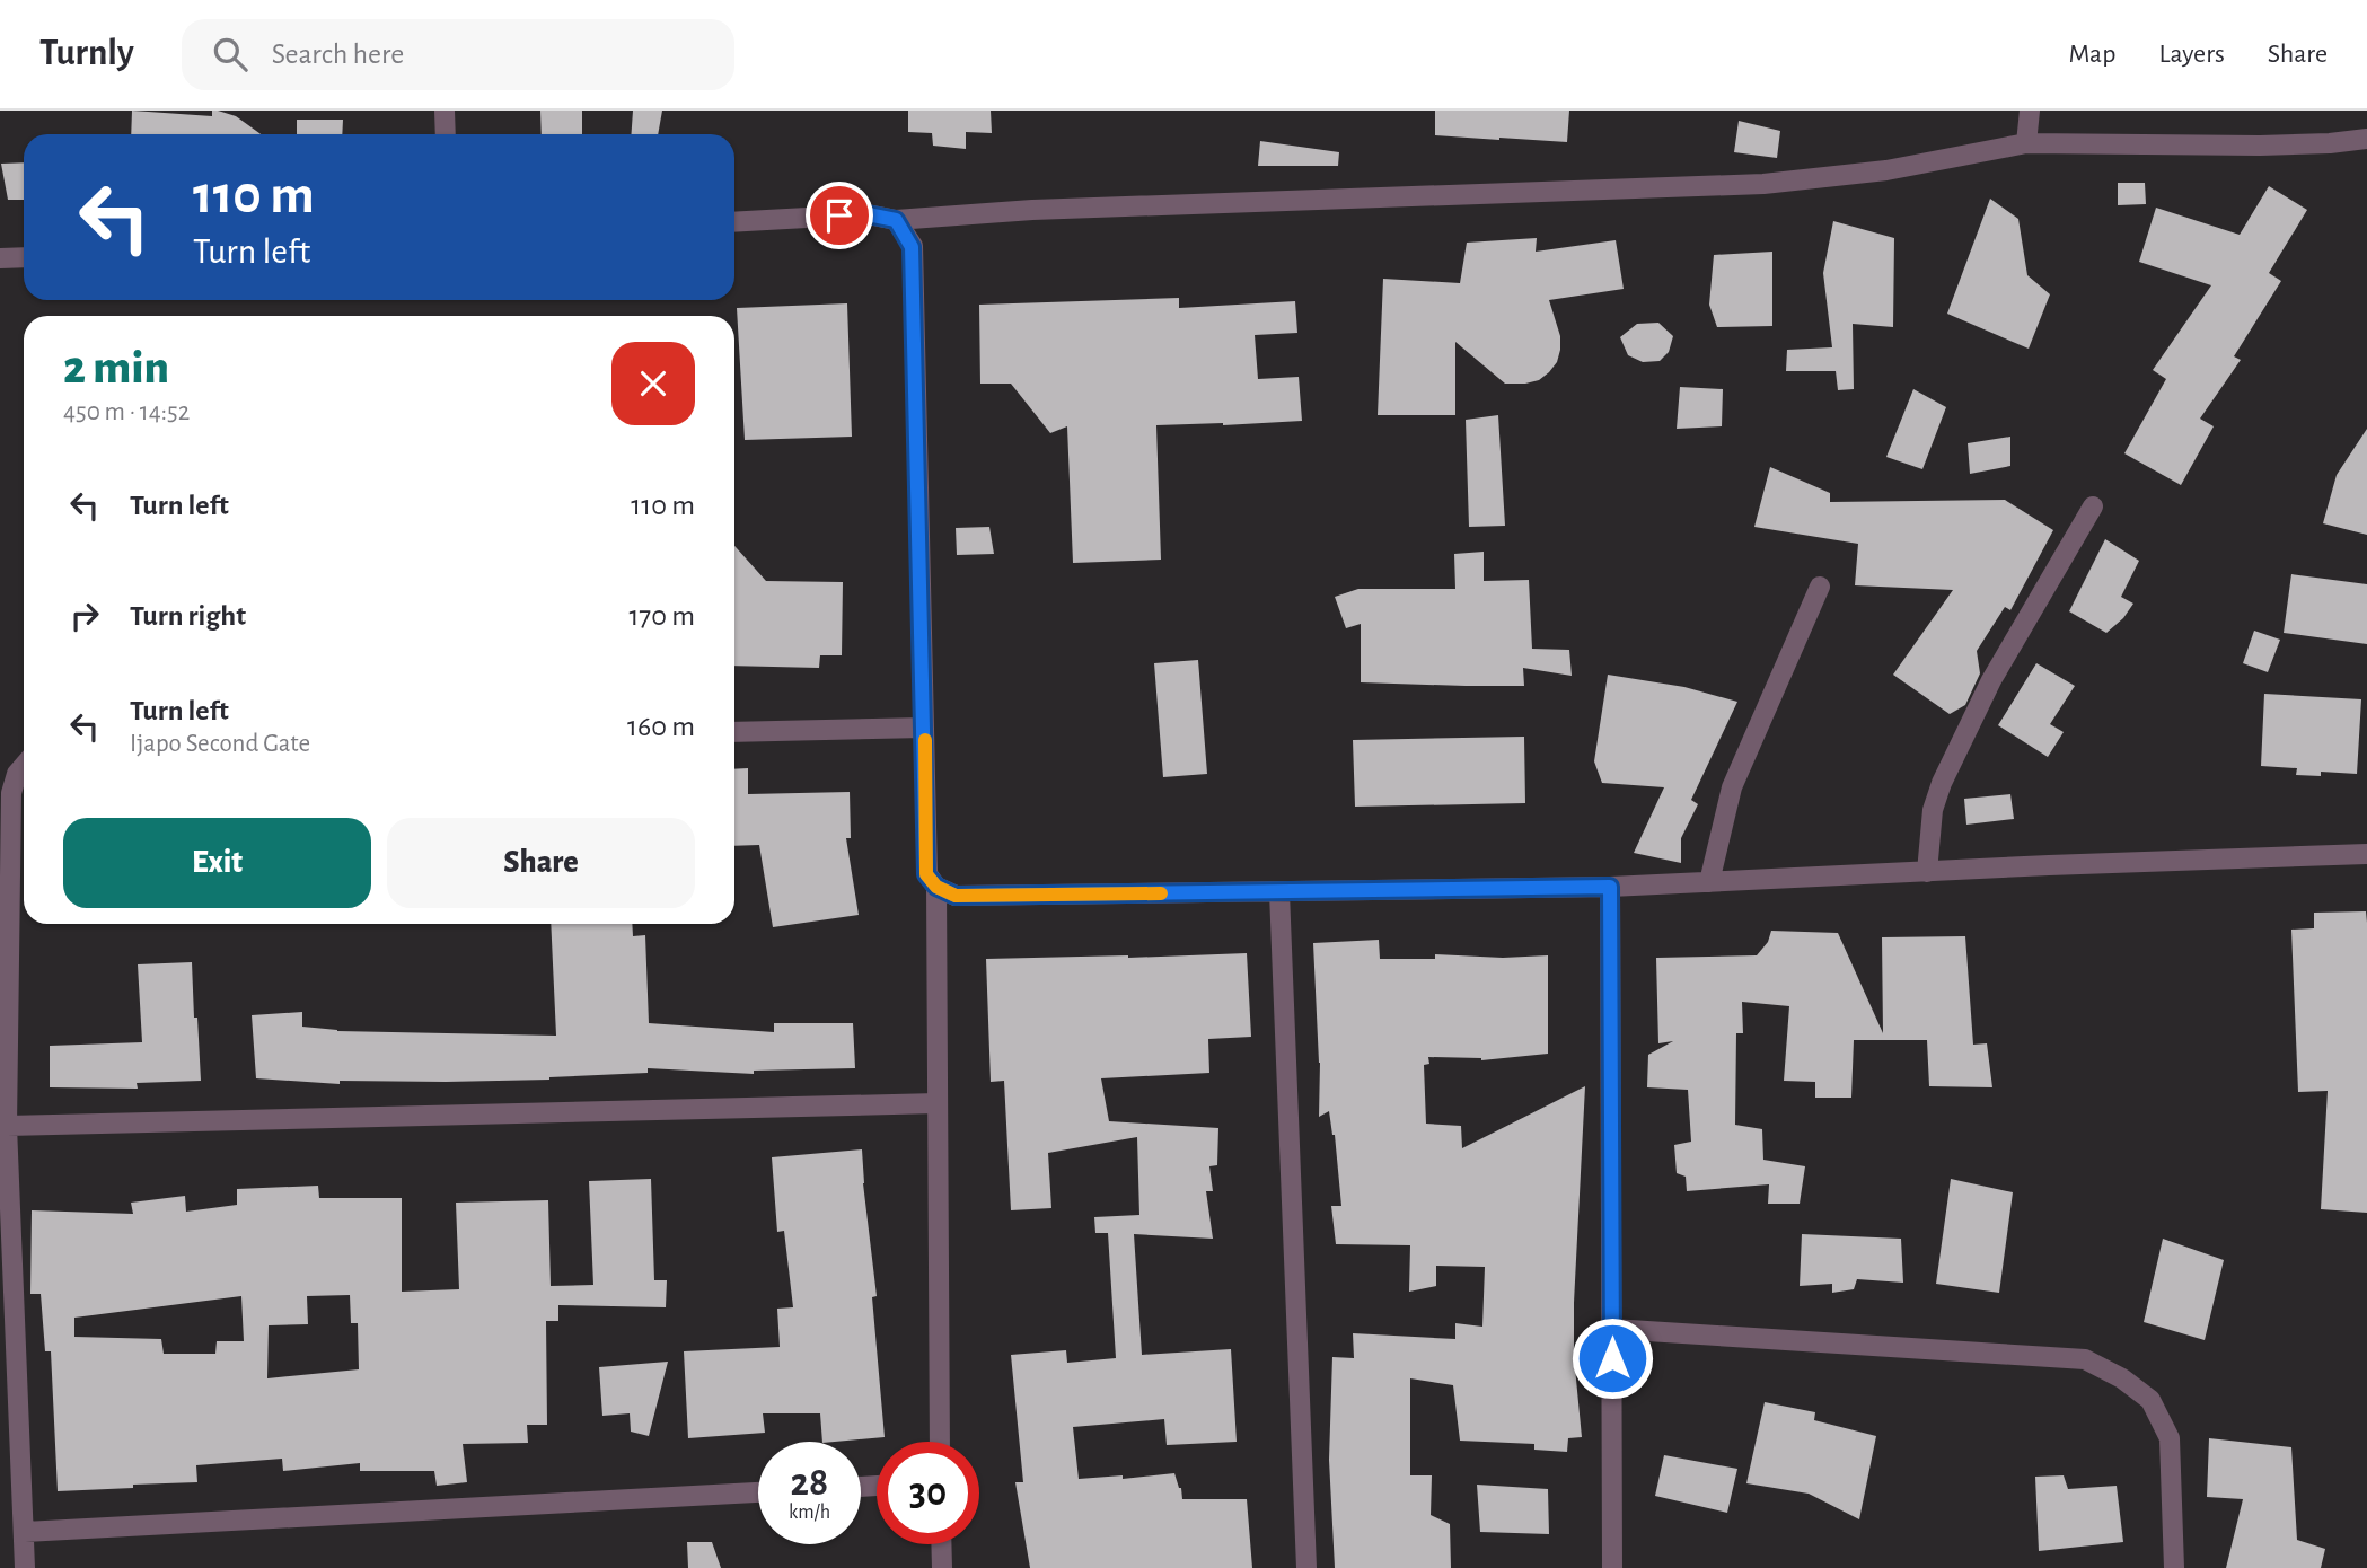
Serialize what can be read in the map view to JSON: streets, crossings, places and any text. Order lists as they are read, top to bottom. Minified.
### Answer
{"page":{"header":"Turnly","search":"Search here","nav":["Map","Layers","Share"],"turn":["110 m","Turn left"],"heading":["2 min","450 m · 14:52"],"list":[{"name":"Turn left","value":"110 m"},{"name":"Turn right","value":"170 m"},{"name":"Turn left","note":"Ijapo Second Gate","value":"160 m"}],"buttons":["Exit","Share"],"speed":"28 km/h","limit":"30"}}
